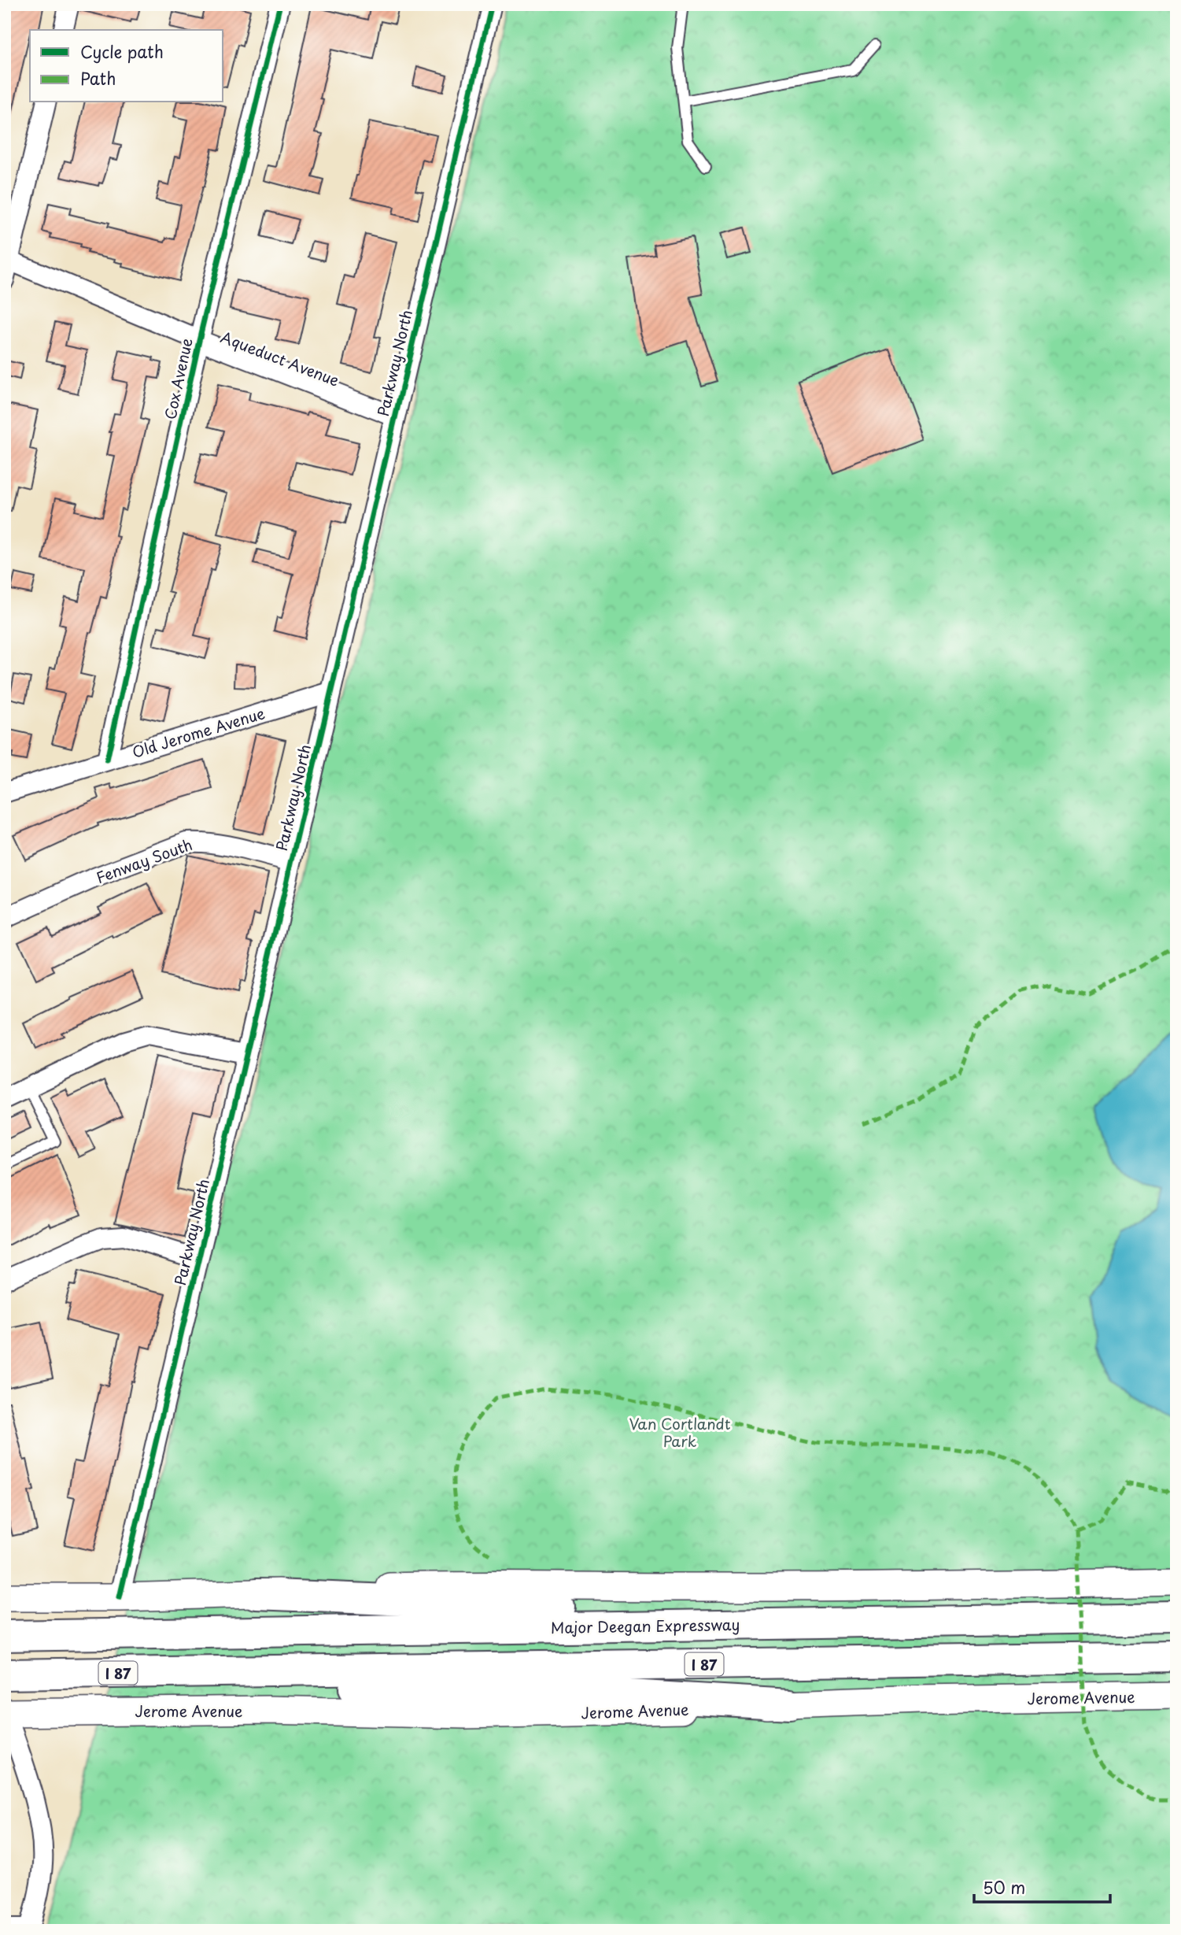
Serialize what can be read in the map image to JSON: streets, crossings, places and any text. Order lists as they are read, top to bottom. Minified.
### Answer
{"streets":{"highway":["Major Deegan Expressway","I 87"],"main road":["Jerome Avenue"],"street":["Aqueduct Avenue","Parkway North","Cox Avenue","Old Jerome Avenue","Fenway South"]},"crossings":[["Aqueduct Avenue","Parkway North"],["Aqueduct Avenue","Cox Avenue"],["Parkway North","Old Jerome Avenue"],["Parkway North","Fenway South"],["Cox Avenue","Old Jerome Avenue"]],"parks":["Van Cortlandt Park"],"legend":["Cycle path","Path"],"scale_bar":"50 m"}
